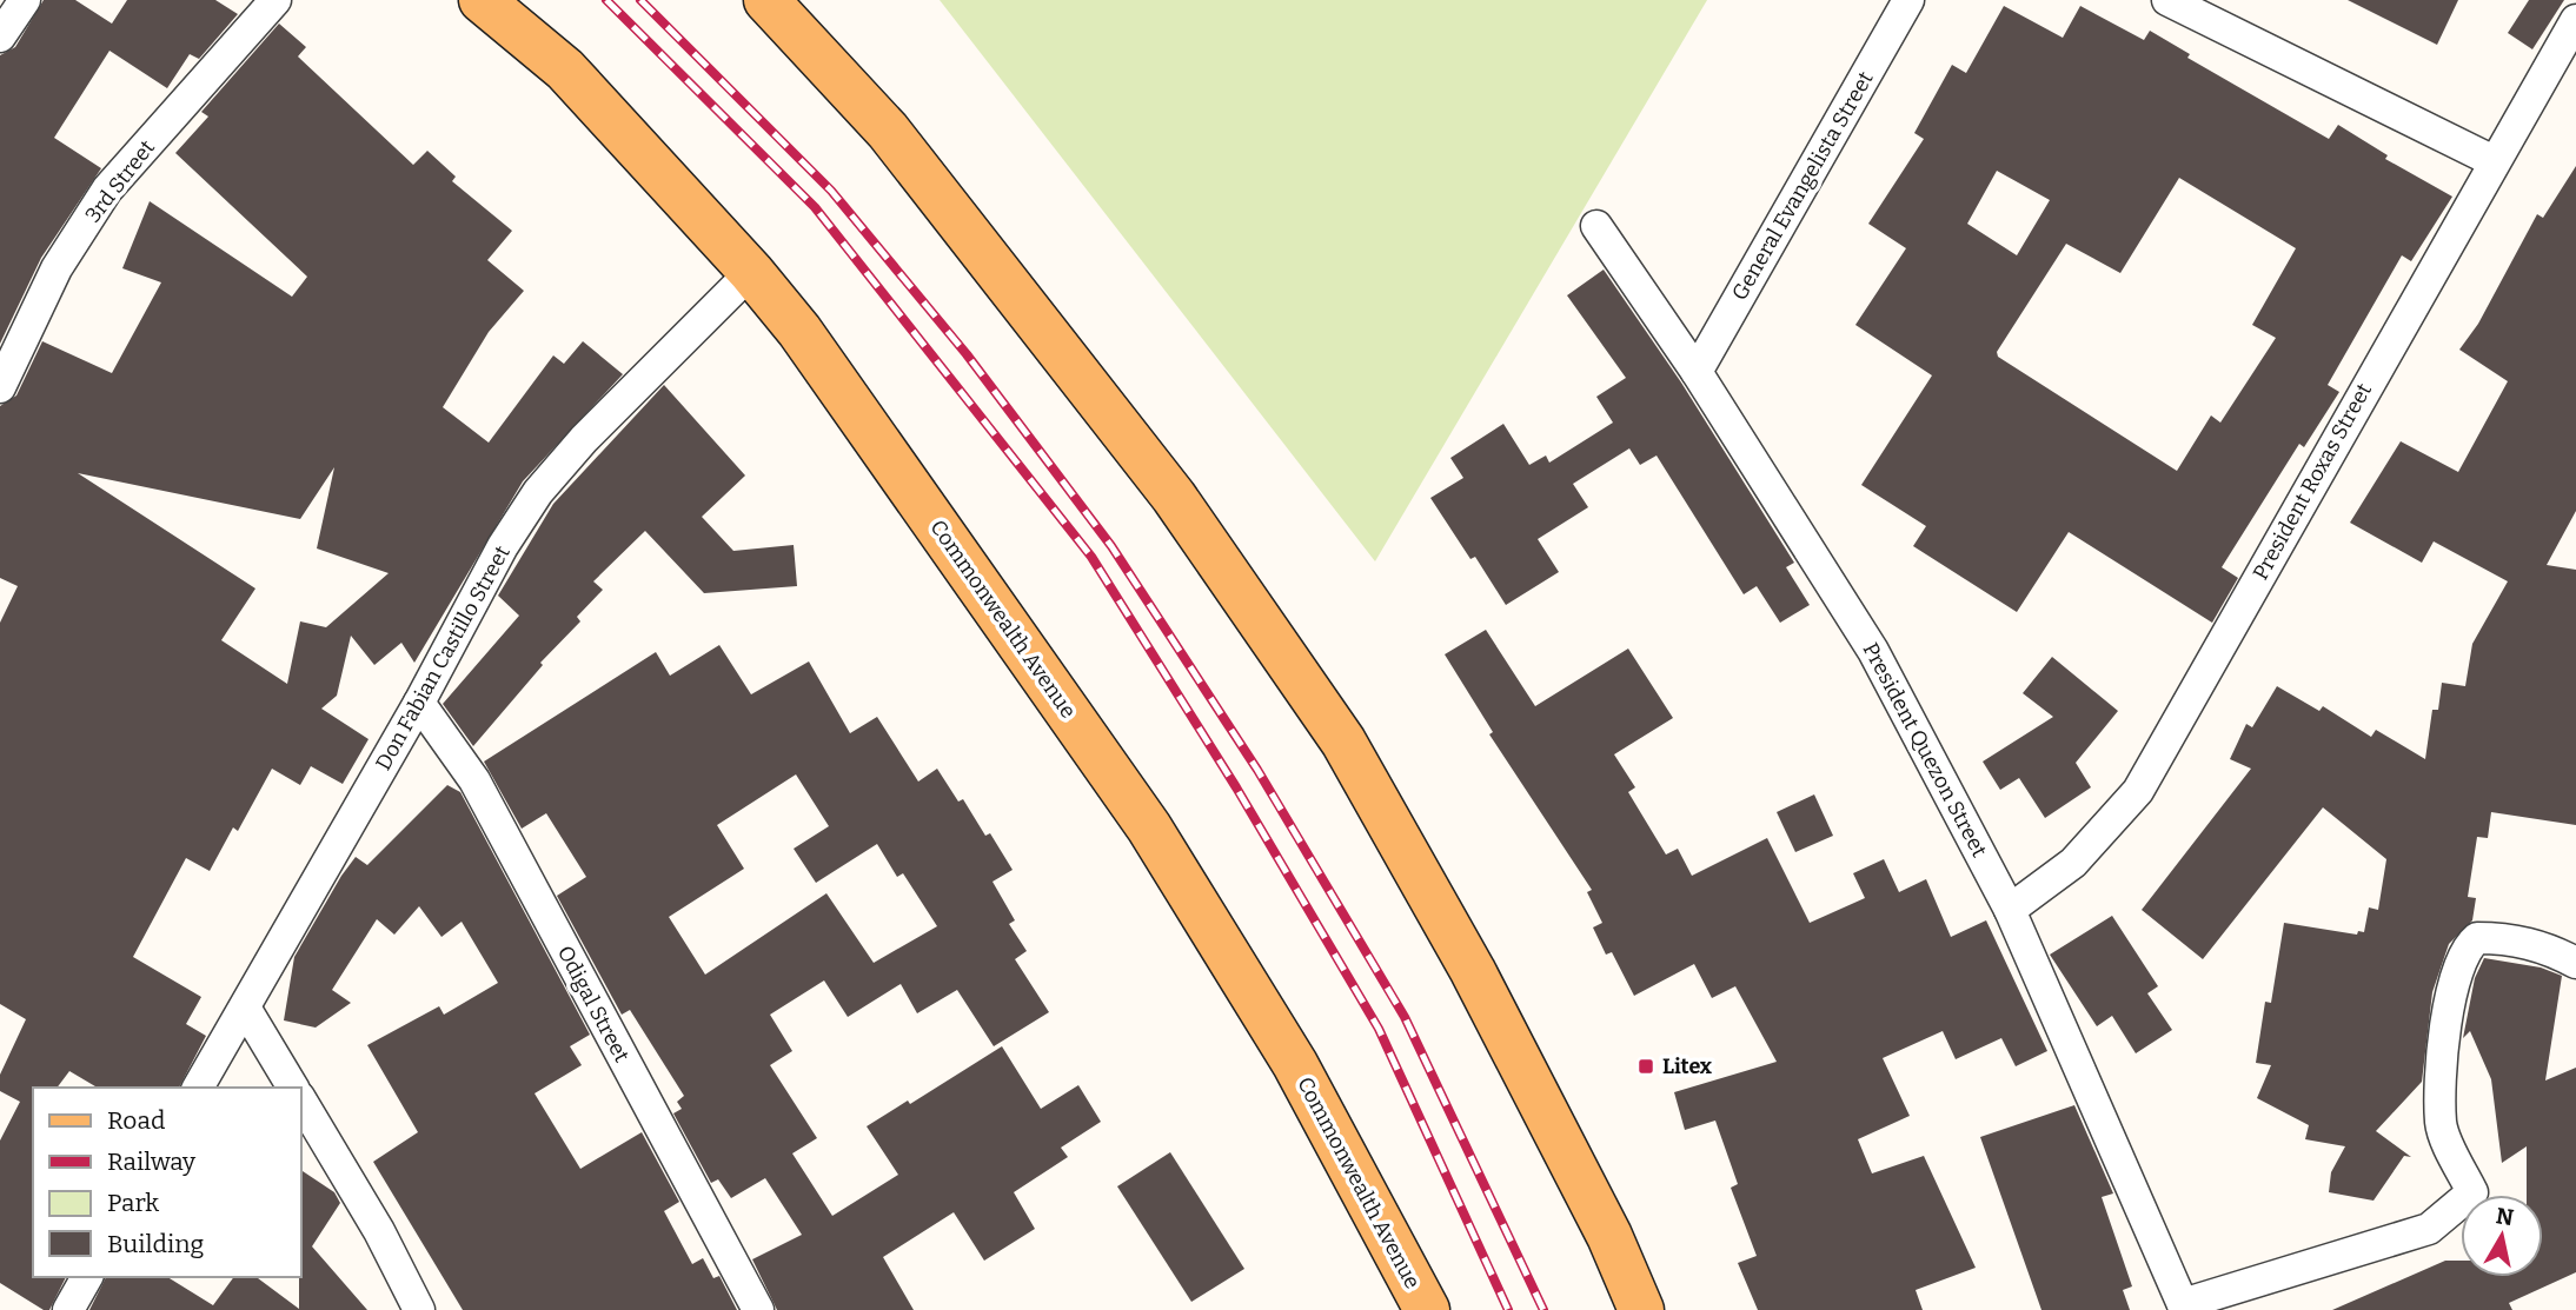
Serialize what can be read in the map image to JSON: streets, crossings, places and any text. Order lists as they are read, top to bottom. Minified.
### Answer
{"streets":{"main road":["Commonwealth Avenue"],"street":["3rd Street","General Evangelista Street","President Roxas Street","Don Fabian Castillo Street","President Quezon Street","Odigal Street"]},"crossings":[["General Evangelista Street","President Quezon Street"],["President Roxas Street","President Quezon Street"],["Commonwealth Avenue","Don Fabian Castillo Street"],["Don Fabian Castillo Street","Odigal Street"]],"places":{"transit":["Litex"]},"legend":["Road","Railway","Park","Building"],"north":"top"}
